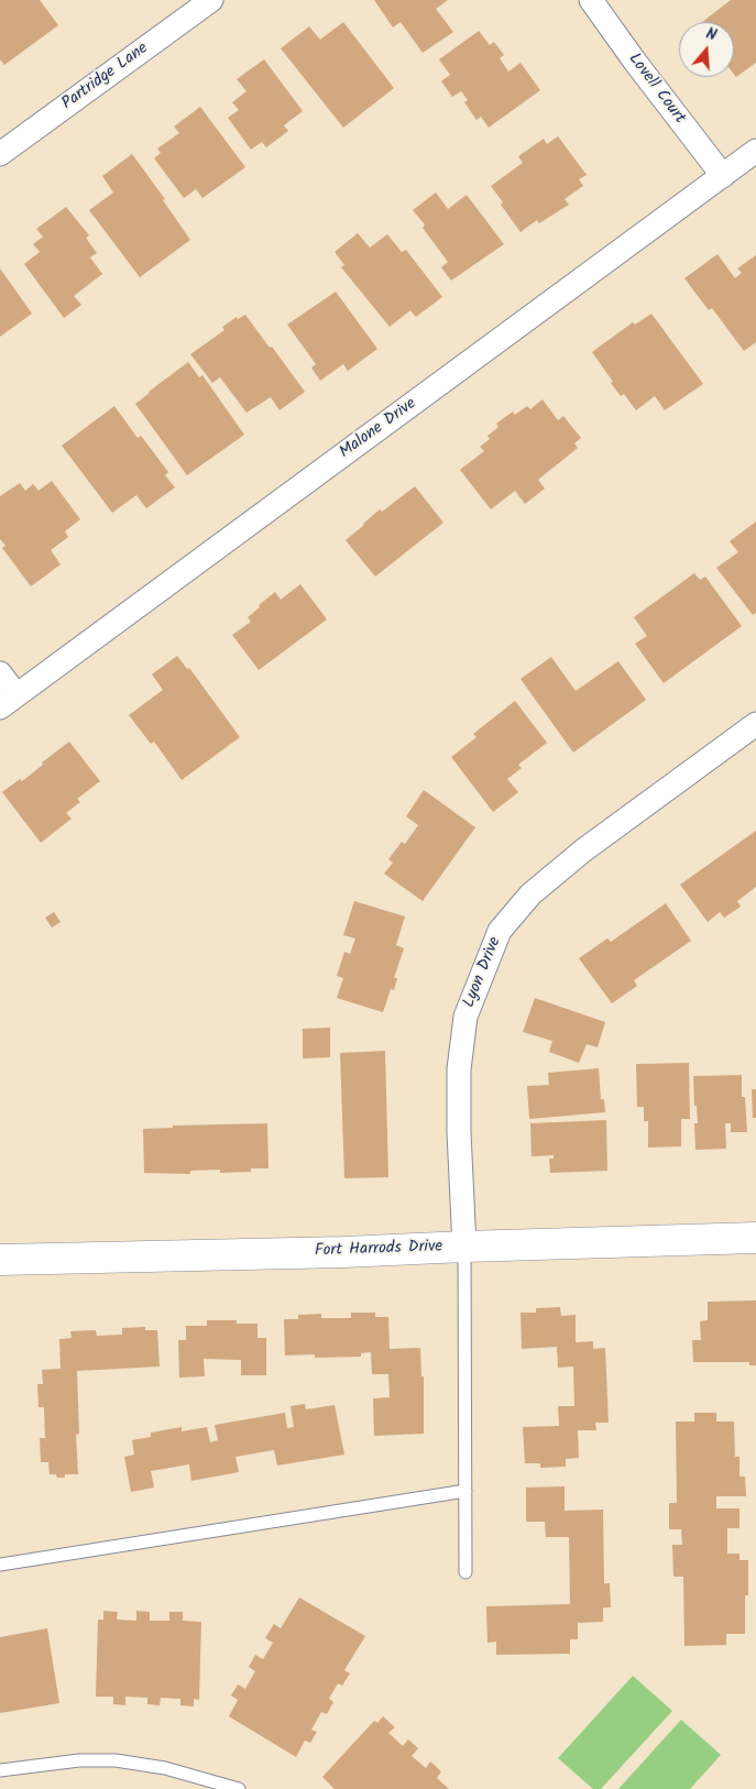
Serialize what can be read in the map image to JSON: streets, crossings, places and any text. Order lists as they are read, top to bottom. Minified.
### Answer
{"streets":{"street":["Partridge Lane","Lovell Court","Malone Drive","Lyon Drive","Fort Harrods Drive"]},"crossings":[["Lovell Court","Malone Drive"],["Lyon Drive","Fort Harrods Drive"]],"north":"top"}
